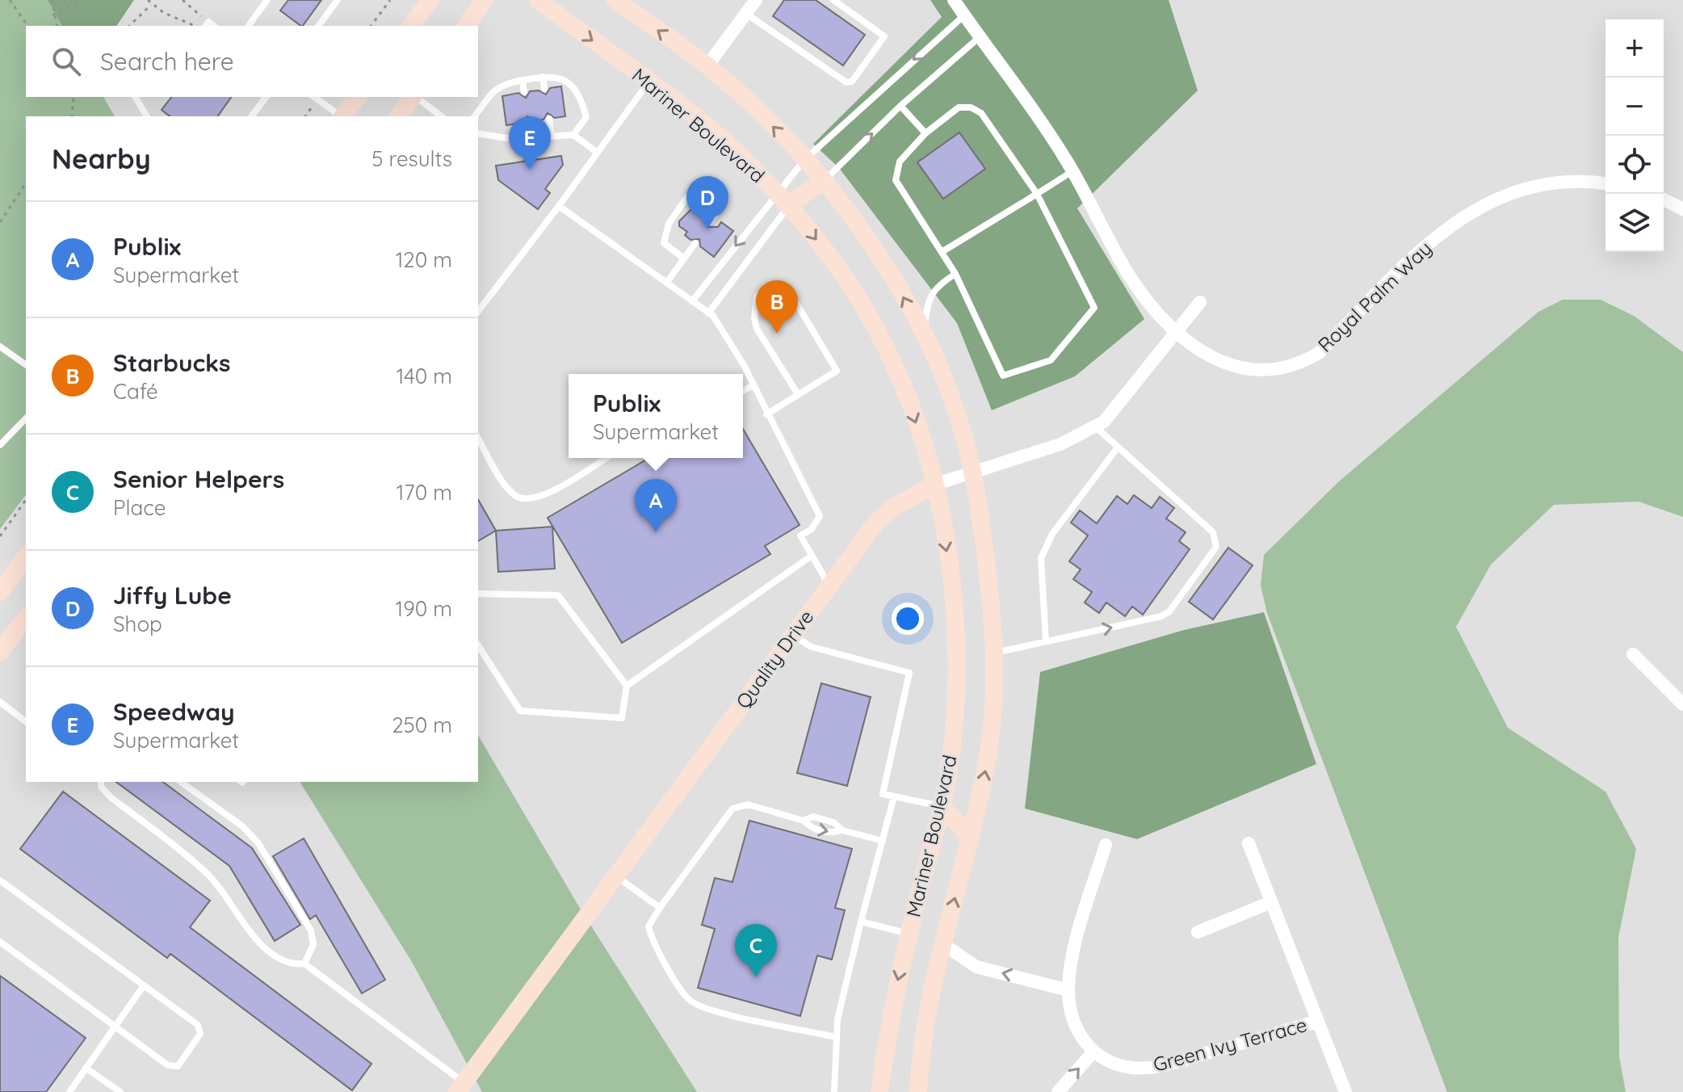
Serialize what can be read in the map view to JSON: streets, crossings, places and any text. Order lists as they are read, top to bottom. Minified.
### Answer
{"streets":{"main road":["Mariner Boulevard","Quality Drive"],"street":["Royal Palm Way","Green Ivy Terrace"]},"crossings":[["Mariner Boulevard","Quality Drive"],["Royal Palm Way","Quality Drive"]],"page":{"map_buttons":["+","−"],"search":"Search here","pins":["E","D","B","A","C"],"heading":["Nearby","5 results"],"list":[{"mark":"A","name":"Publix","note":"Supermarket","value":"120 m"},{"mark":"B","name":"Starbucks","note":"Café","value":"140 m"},{"mark":"C","name":"Senior Helpers","note":"Place","value":"170 m"},{"mark":"D","name":"Jiffy Lube","note":"Shop","value":"190 m"},{"mark":"E","name":"Speedway","note":"Supermarket","value":"250 m"}],"popup":["Publix","Supermarket"]}}
